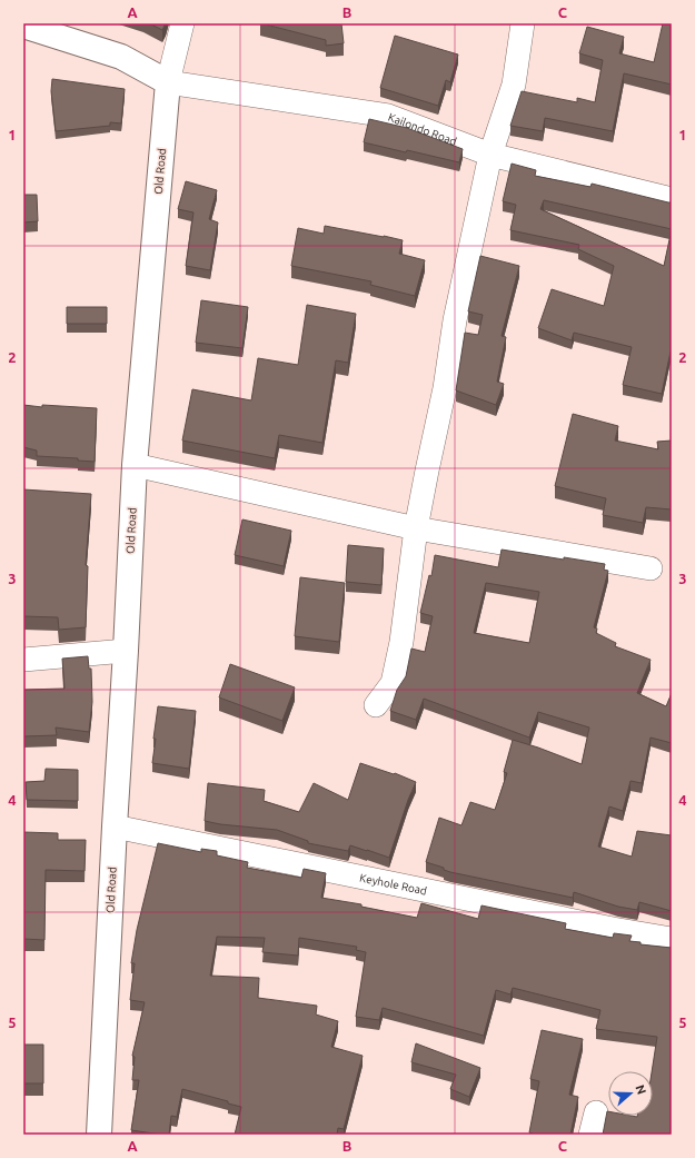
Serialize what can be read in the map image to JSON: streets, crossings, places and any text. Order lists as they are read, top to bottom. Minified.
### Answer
{"streets":{"street":["Kailondo Road","Old Road","Keyhole Road"]},"crossings":[["Kailondo Road","Old Road"],["Old Road","Keyhole Road"]],"north":"right","grid":{"columns":["A","B","C"],"rows":["1","2","3","4","5"]}}
